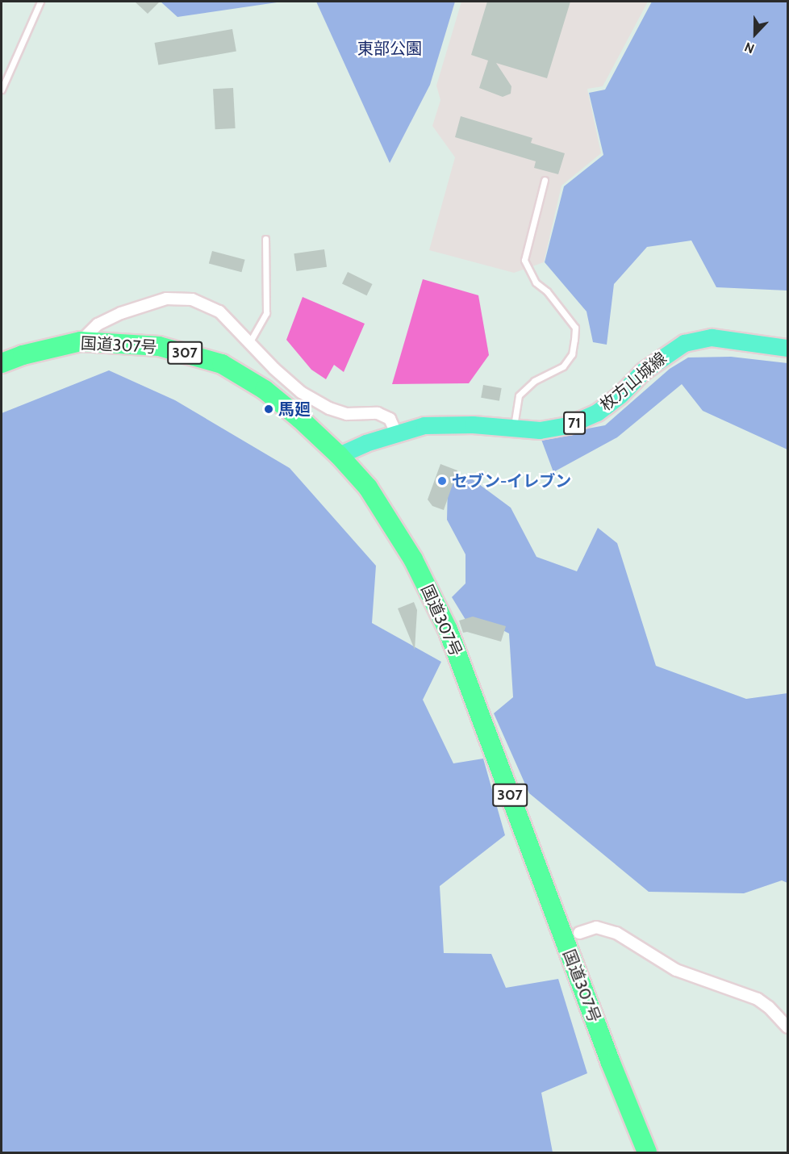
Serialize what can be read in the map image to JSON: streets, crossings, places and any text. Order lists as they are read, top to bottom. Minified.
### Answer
{"streets":{"highway":["国道307号","307"],"main road":["枚方山城線","71"]},"crossings":[["国道307号","枚方山城線"]],"parks":["東部公園"],"places":["馬廻","セブン-イレブン"],"north":"bottom"}
